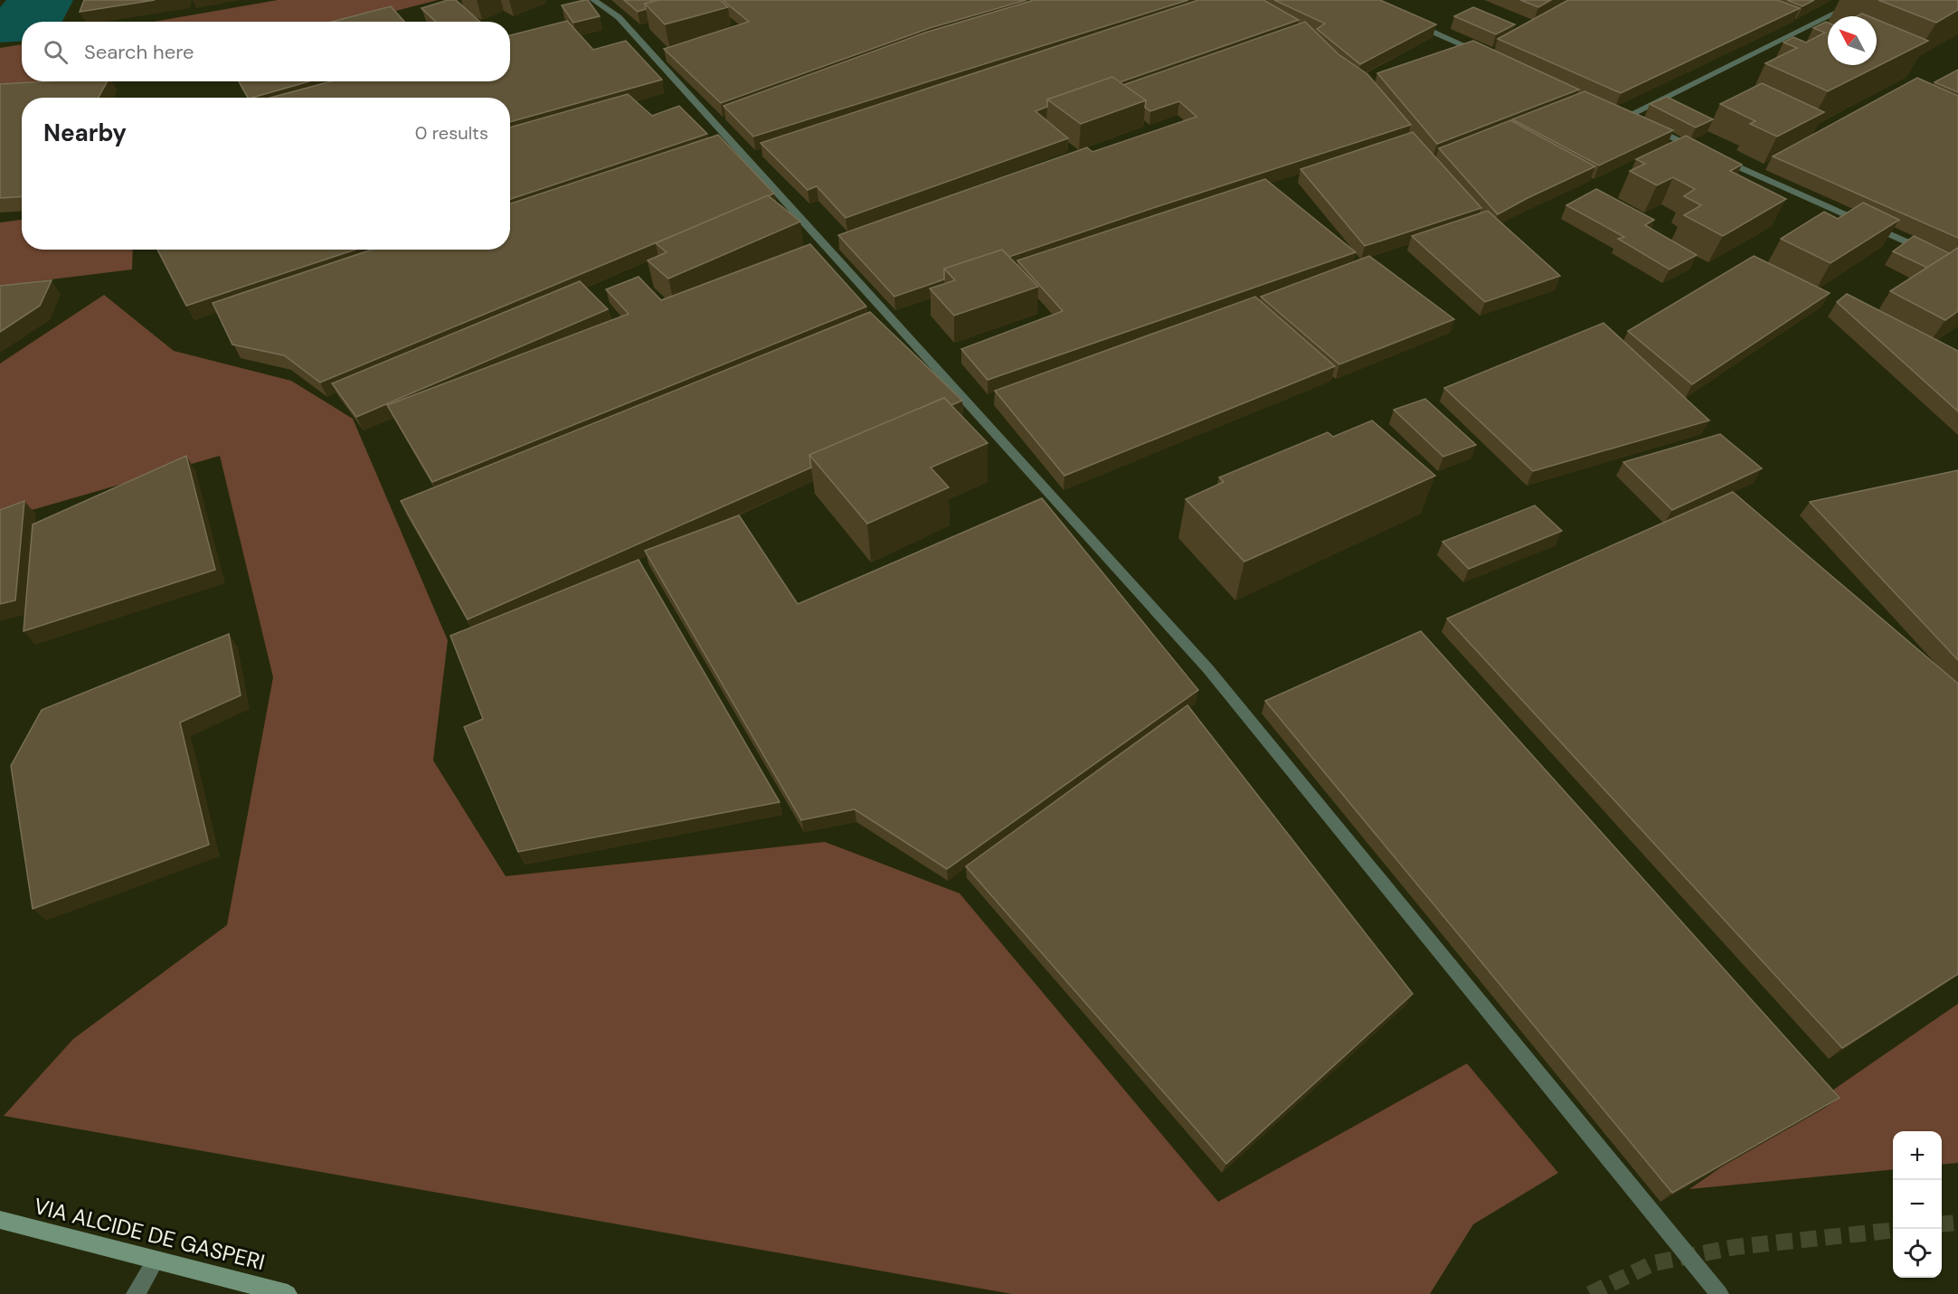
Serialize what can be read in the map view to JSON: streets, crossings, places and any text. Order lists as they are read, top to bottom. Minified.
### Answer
{"streets":{"street":["VIA ALCIDE DE GASPERI"]},"north":"top left","page":{"search":"Search here","heading":["Nearby","0 results"],"map_buttons":["+","−"]}}
